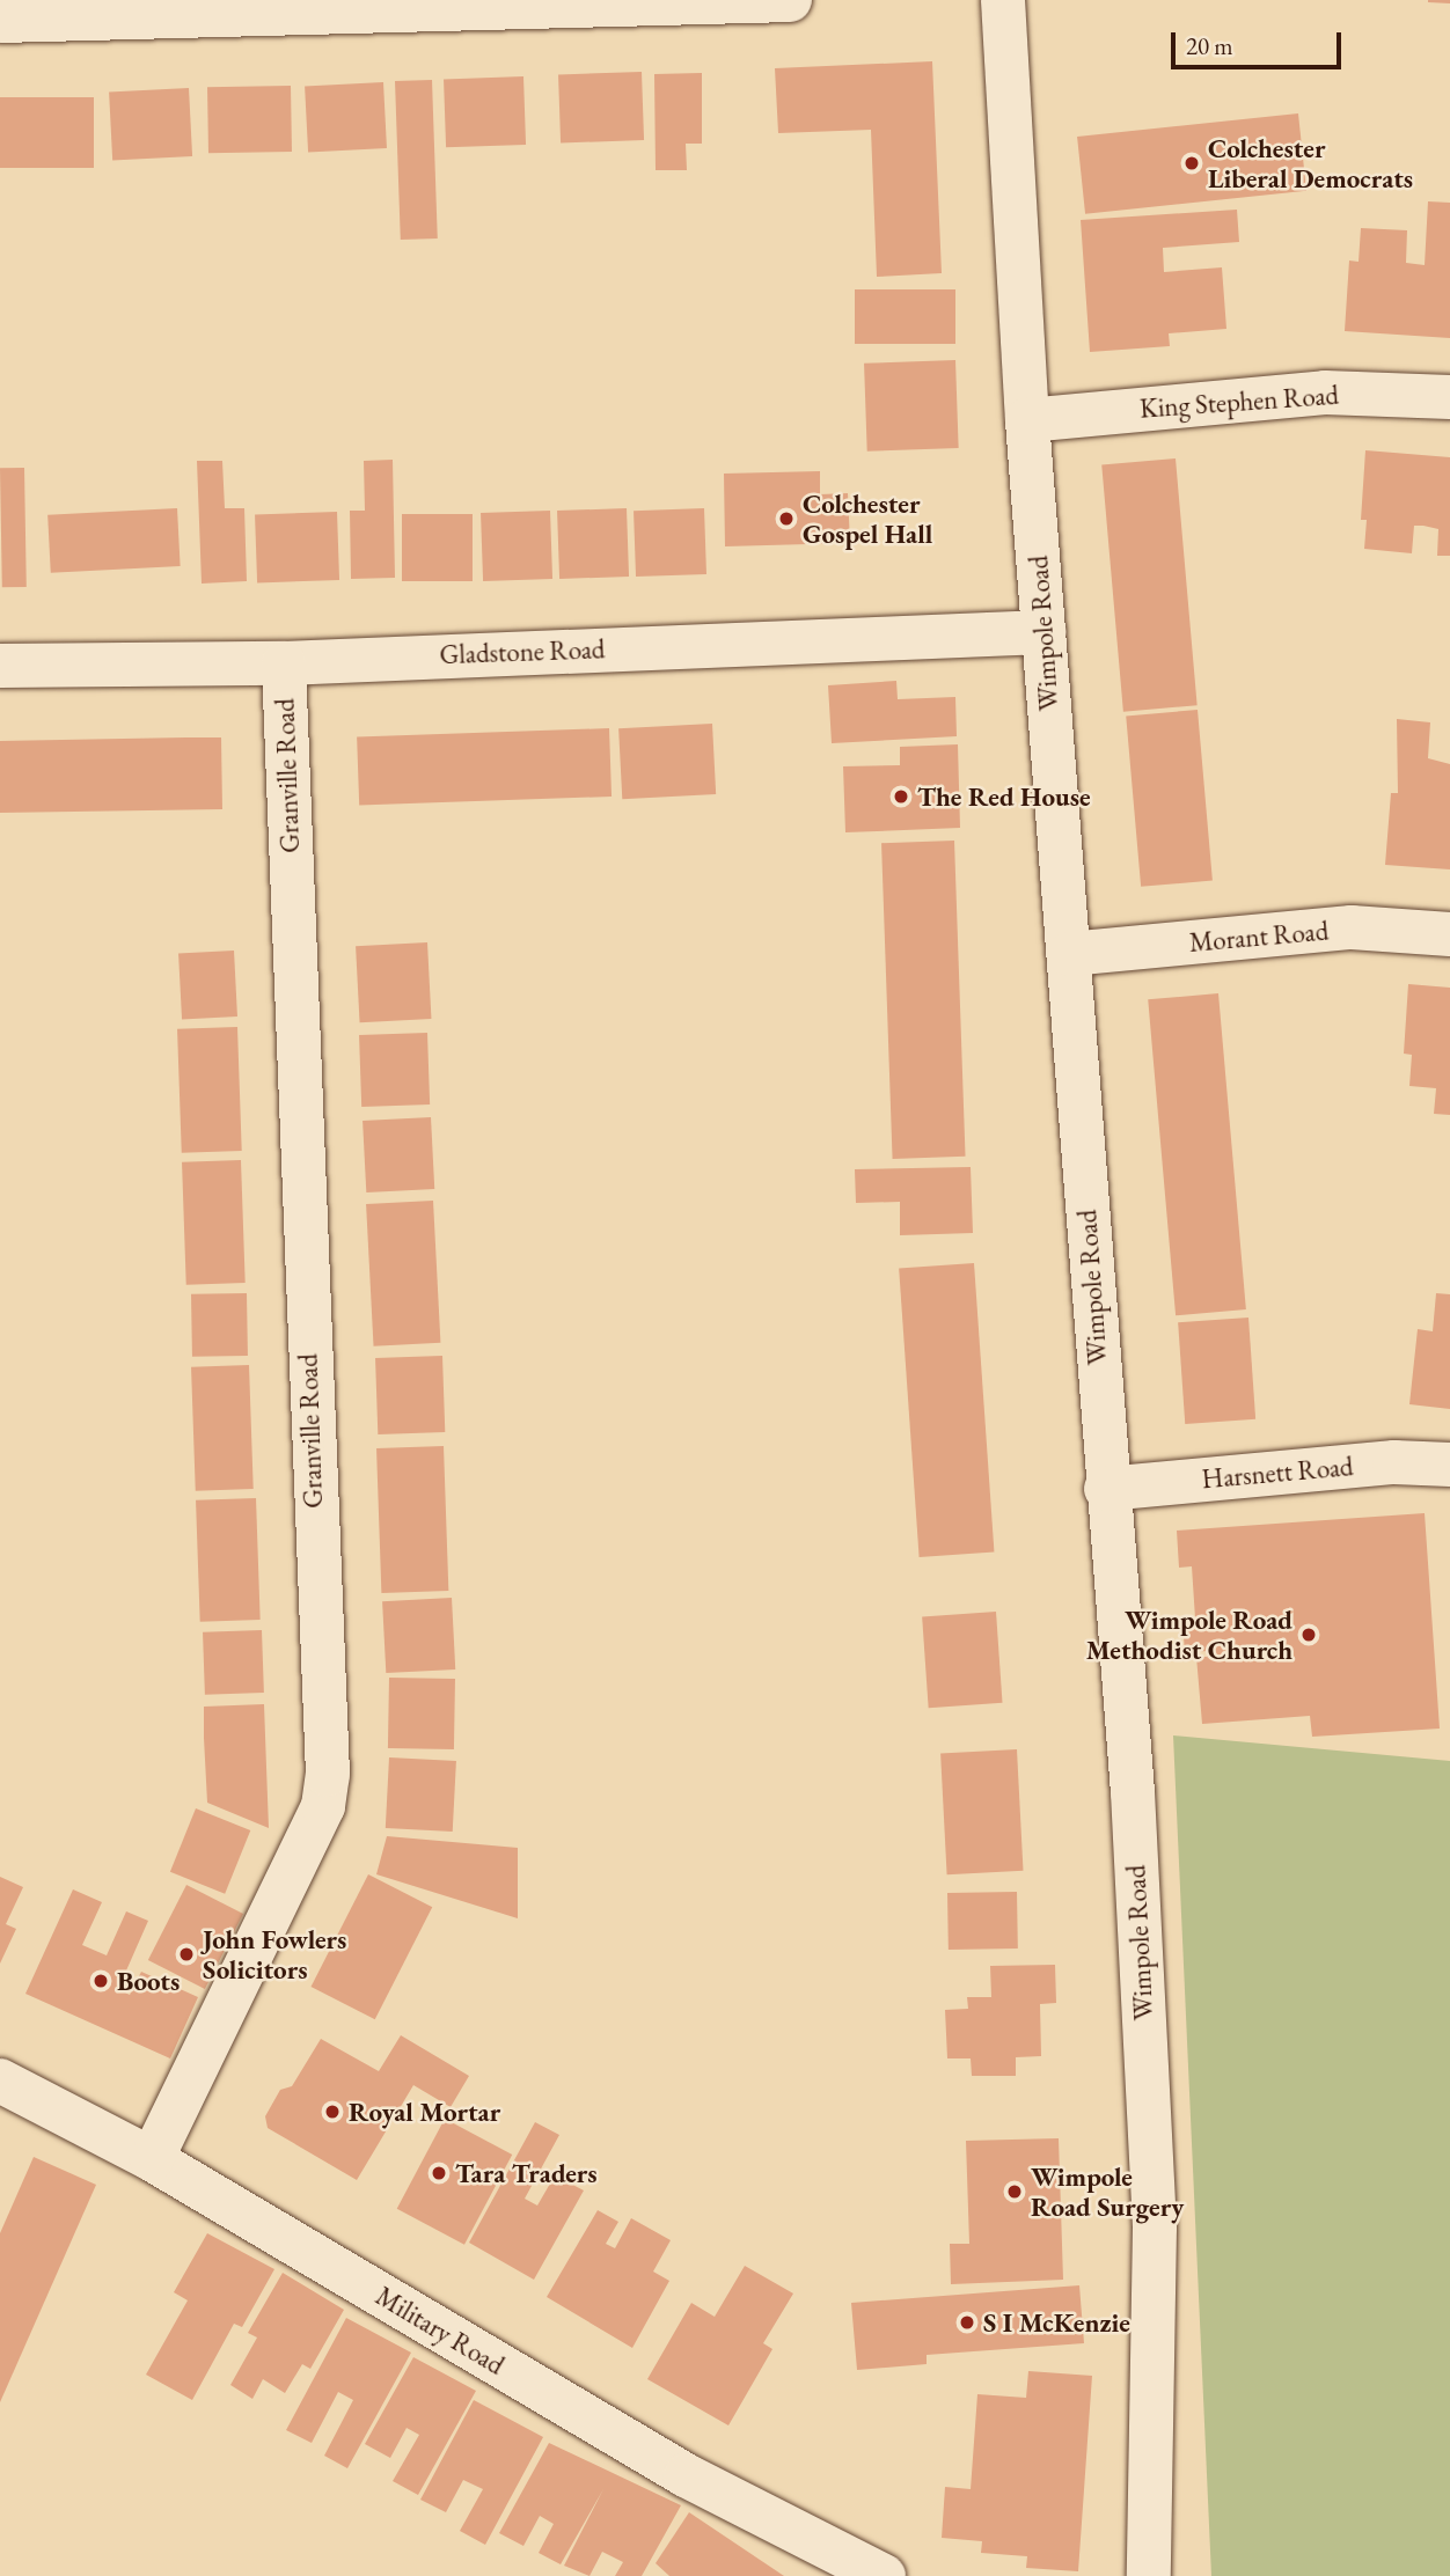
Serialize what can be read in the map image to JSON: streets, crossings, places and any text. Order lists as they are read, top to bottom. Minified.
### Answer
{"streets":{"street":["King Stephen Road","Wimpole Road","Gladstone Road","Granville Road","Morant Road","Harsnett Road","Military Road"]},"crossings":[["King Stephen Road","Wimpole Road"],["Wimpole Road","Gladstone Road"],["Wimpole Road","Morant Road"],["Wimpole Road","Harsnett Road"],["Gladstone Road","Granville Road"],["Granville Road","Military Road"]],"places":["Colchester Liberal Democrats","Colchester Gospel Hall","The Red House","Wimpole Road Methodist Church","John Fowlers Solicitors","Boots","Royal Mortar","Tara Traders","Wimpole Road Surgery","S I McKenzie"],"scale_bar":"20 m"}
